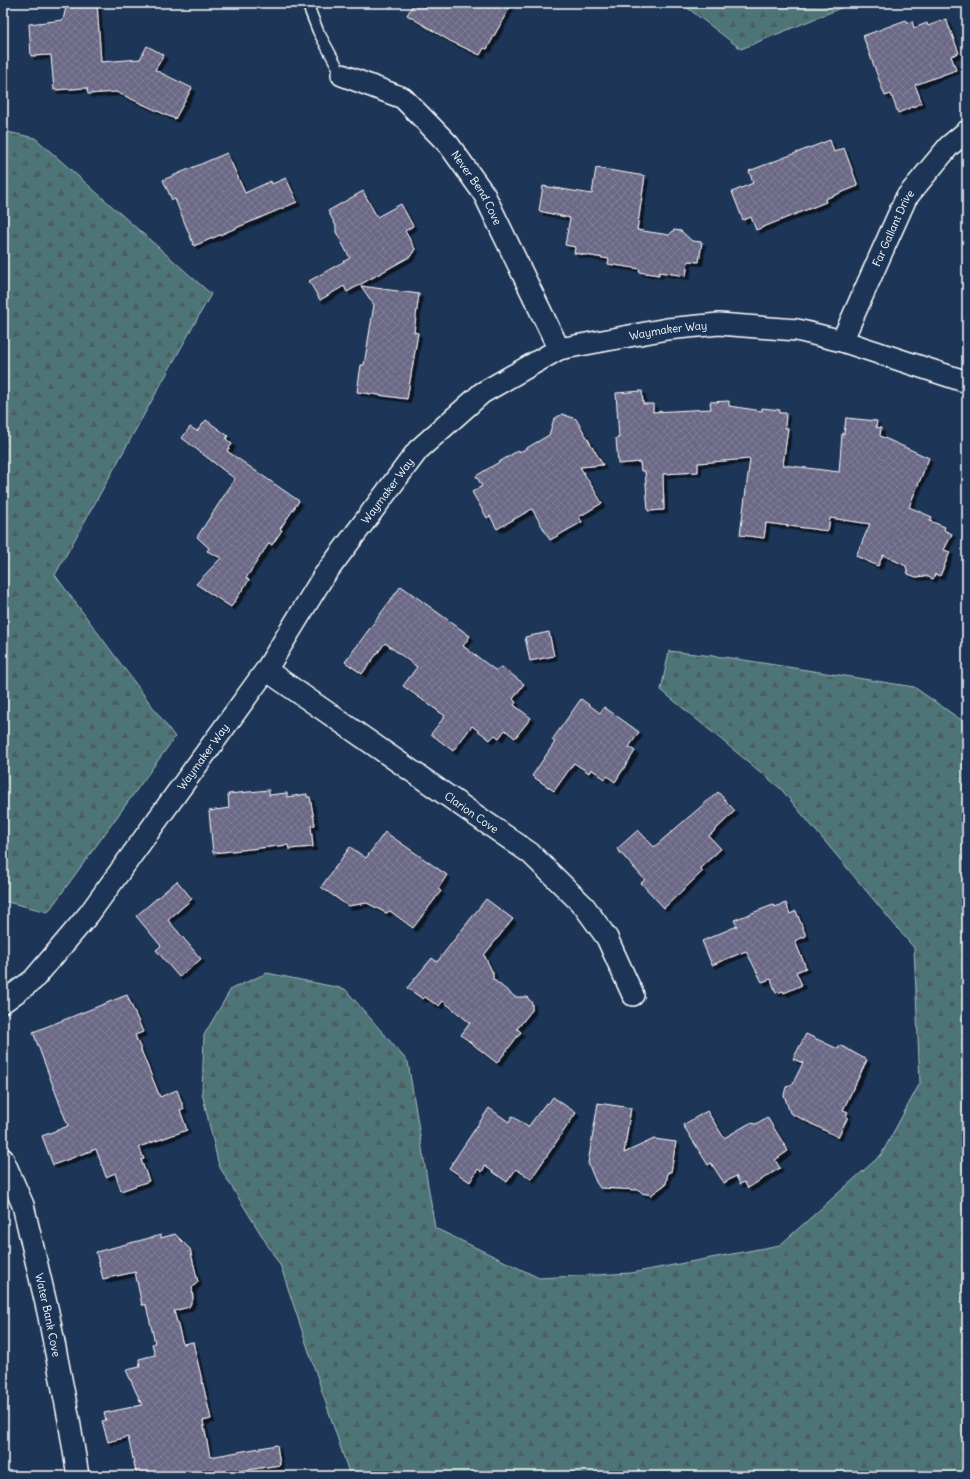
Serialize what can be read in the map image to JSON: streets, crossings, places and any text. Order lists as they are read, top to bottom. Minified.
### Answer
{"streets":{"street":["Never Bend Cove","Far Gallant Drive","Waymaker Way","Clarion Cove","Water Bank Cove"]},"crossings":[["Never Bend Cove","Waymaker Way"],["Far Gallant Drive","Waymaker Way"],["Waymaker Way","Clarion Cove"]]}
